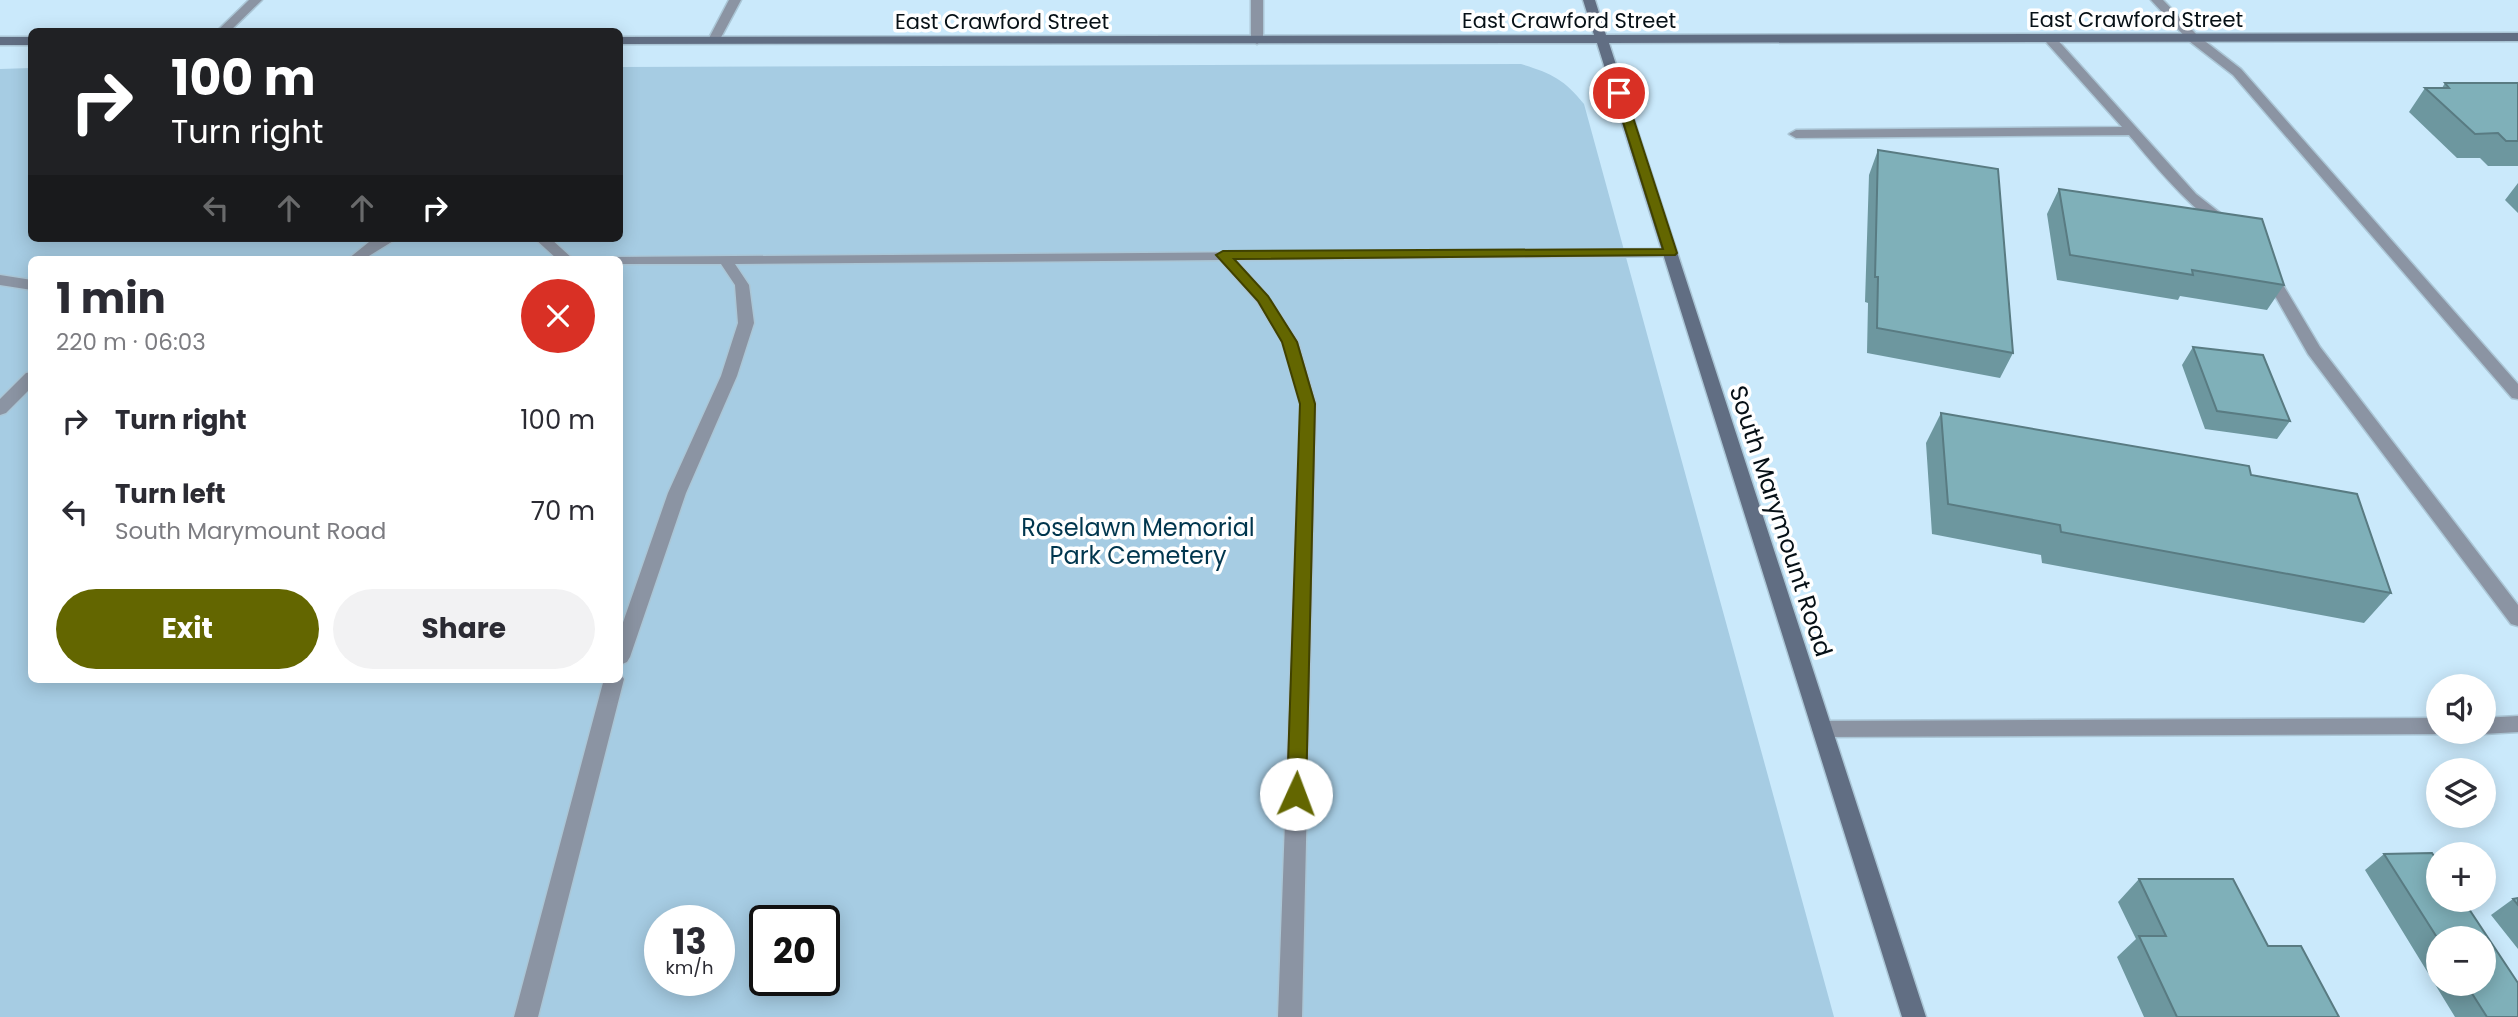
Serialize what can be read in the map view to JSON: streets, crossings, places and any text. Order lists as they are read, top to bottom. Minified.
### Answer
{"streets":{"street":["East Crawford Street","South Marymount Road"]},"crossings":[["East Crawford Street","South Marymount Road"]],"parks":["Roselawn Memorial Park Cemetery"],"page":{"turn":["100 m","Turn right"],"heading":["1 min","220 m · 06:03"],"list":[{"name":"Turn right","value":"100 m"},{"name":"Turn left","note":"South Marymount Road","value":"70 m"}],"buttons":["Exit","Share"],"map_buttons":["+","−"],"speed":"13 km/h","limit":"20"}}
